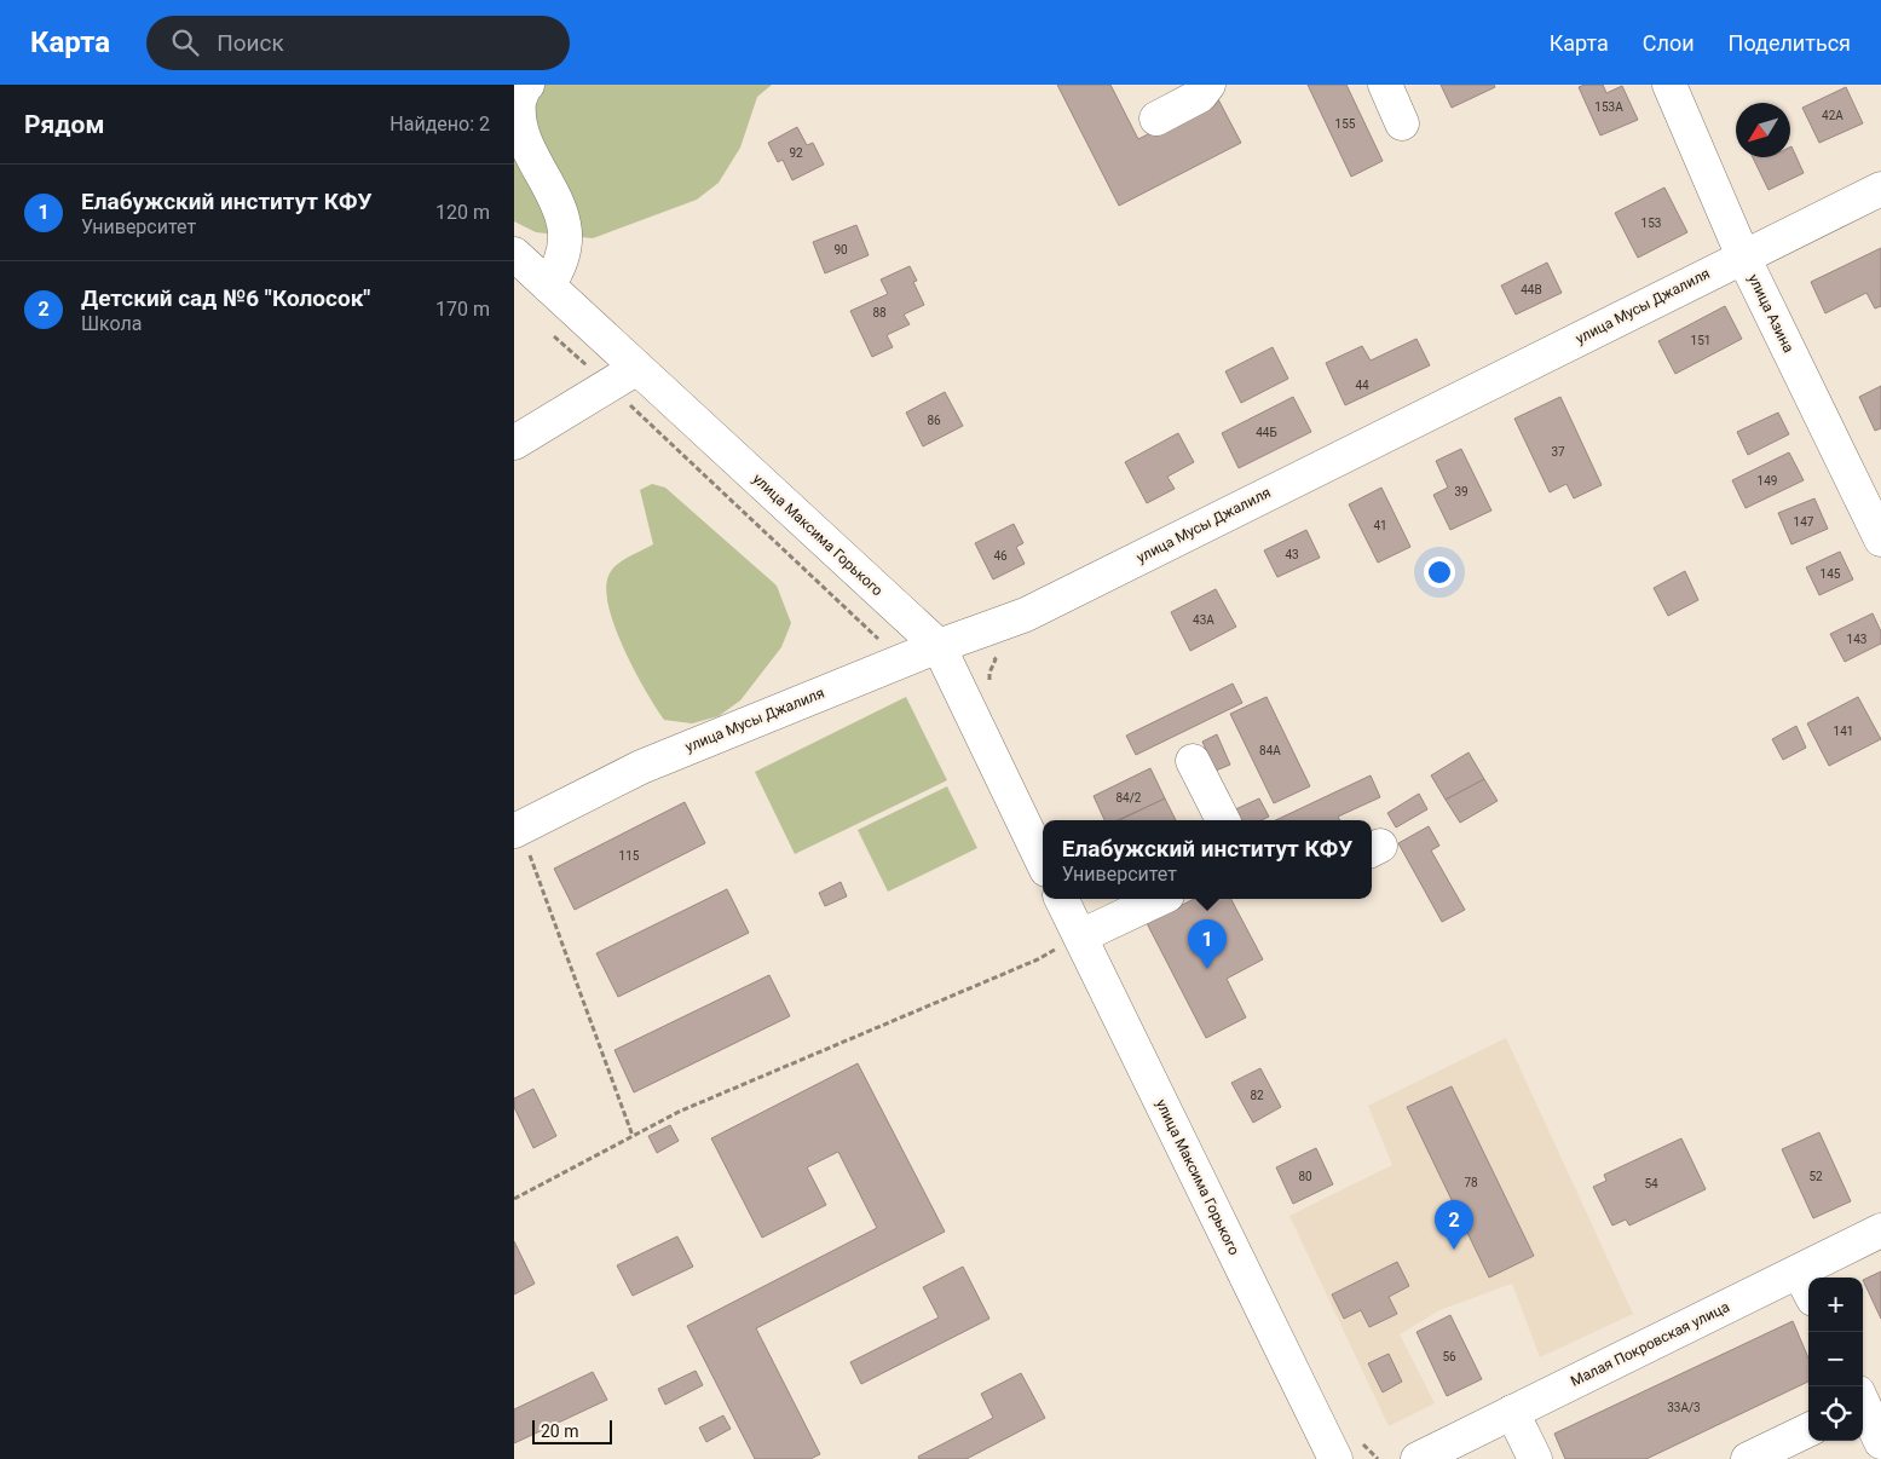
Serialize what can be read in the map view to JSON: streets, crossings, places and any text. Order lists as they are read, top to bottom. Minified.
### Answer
{"streets":{"street":["улица Мусы Джалиля","улица Азина","улица Максима Горького","Малая Покровская улица"]},"crossings":[["улица Мусы Джалиля","улица Азина"],["улица Мусы Джалиля","улица Максима Горького"]],"house_numbers":["153А","42А","155","92","153","90","44В","88","151","44","86","44Б","37","149","39","147","41","43","46","145","43А","143","141","84А","84/2","115","82","80","52","78","54","56","33А/3"],"scale_bar":"20 m","north":"bottom left","page":{"header":"Карта","search":"Поиск","nav":["Карта","Слои","Поделиться"],"heading":["Рядом","Найдено: 2"],"list":[{"mark":"1","name":"Елабужский институт КФУ","note":"Университет","value":"120 m"},{"mark":"2","name":"Детский сад №6 \"Колосок\"","note":"Школа","value":"170 m"}],"popup":["Елабужский институт КФУ","Университет"],"pins":["1","2"],"map_buttons":["+","−"],"scale":"20 m"}}
